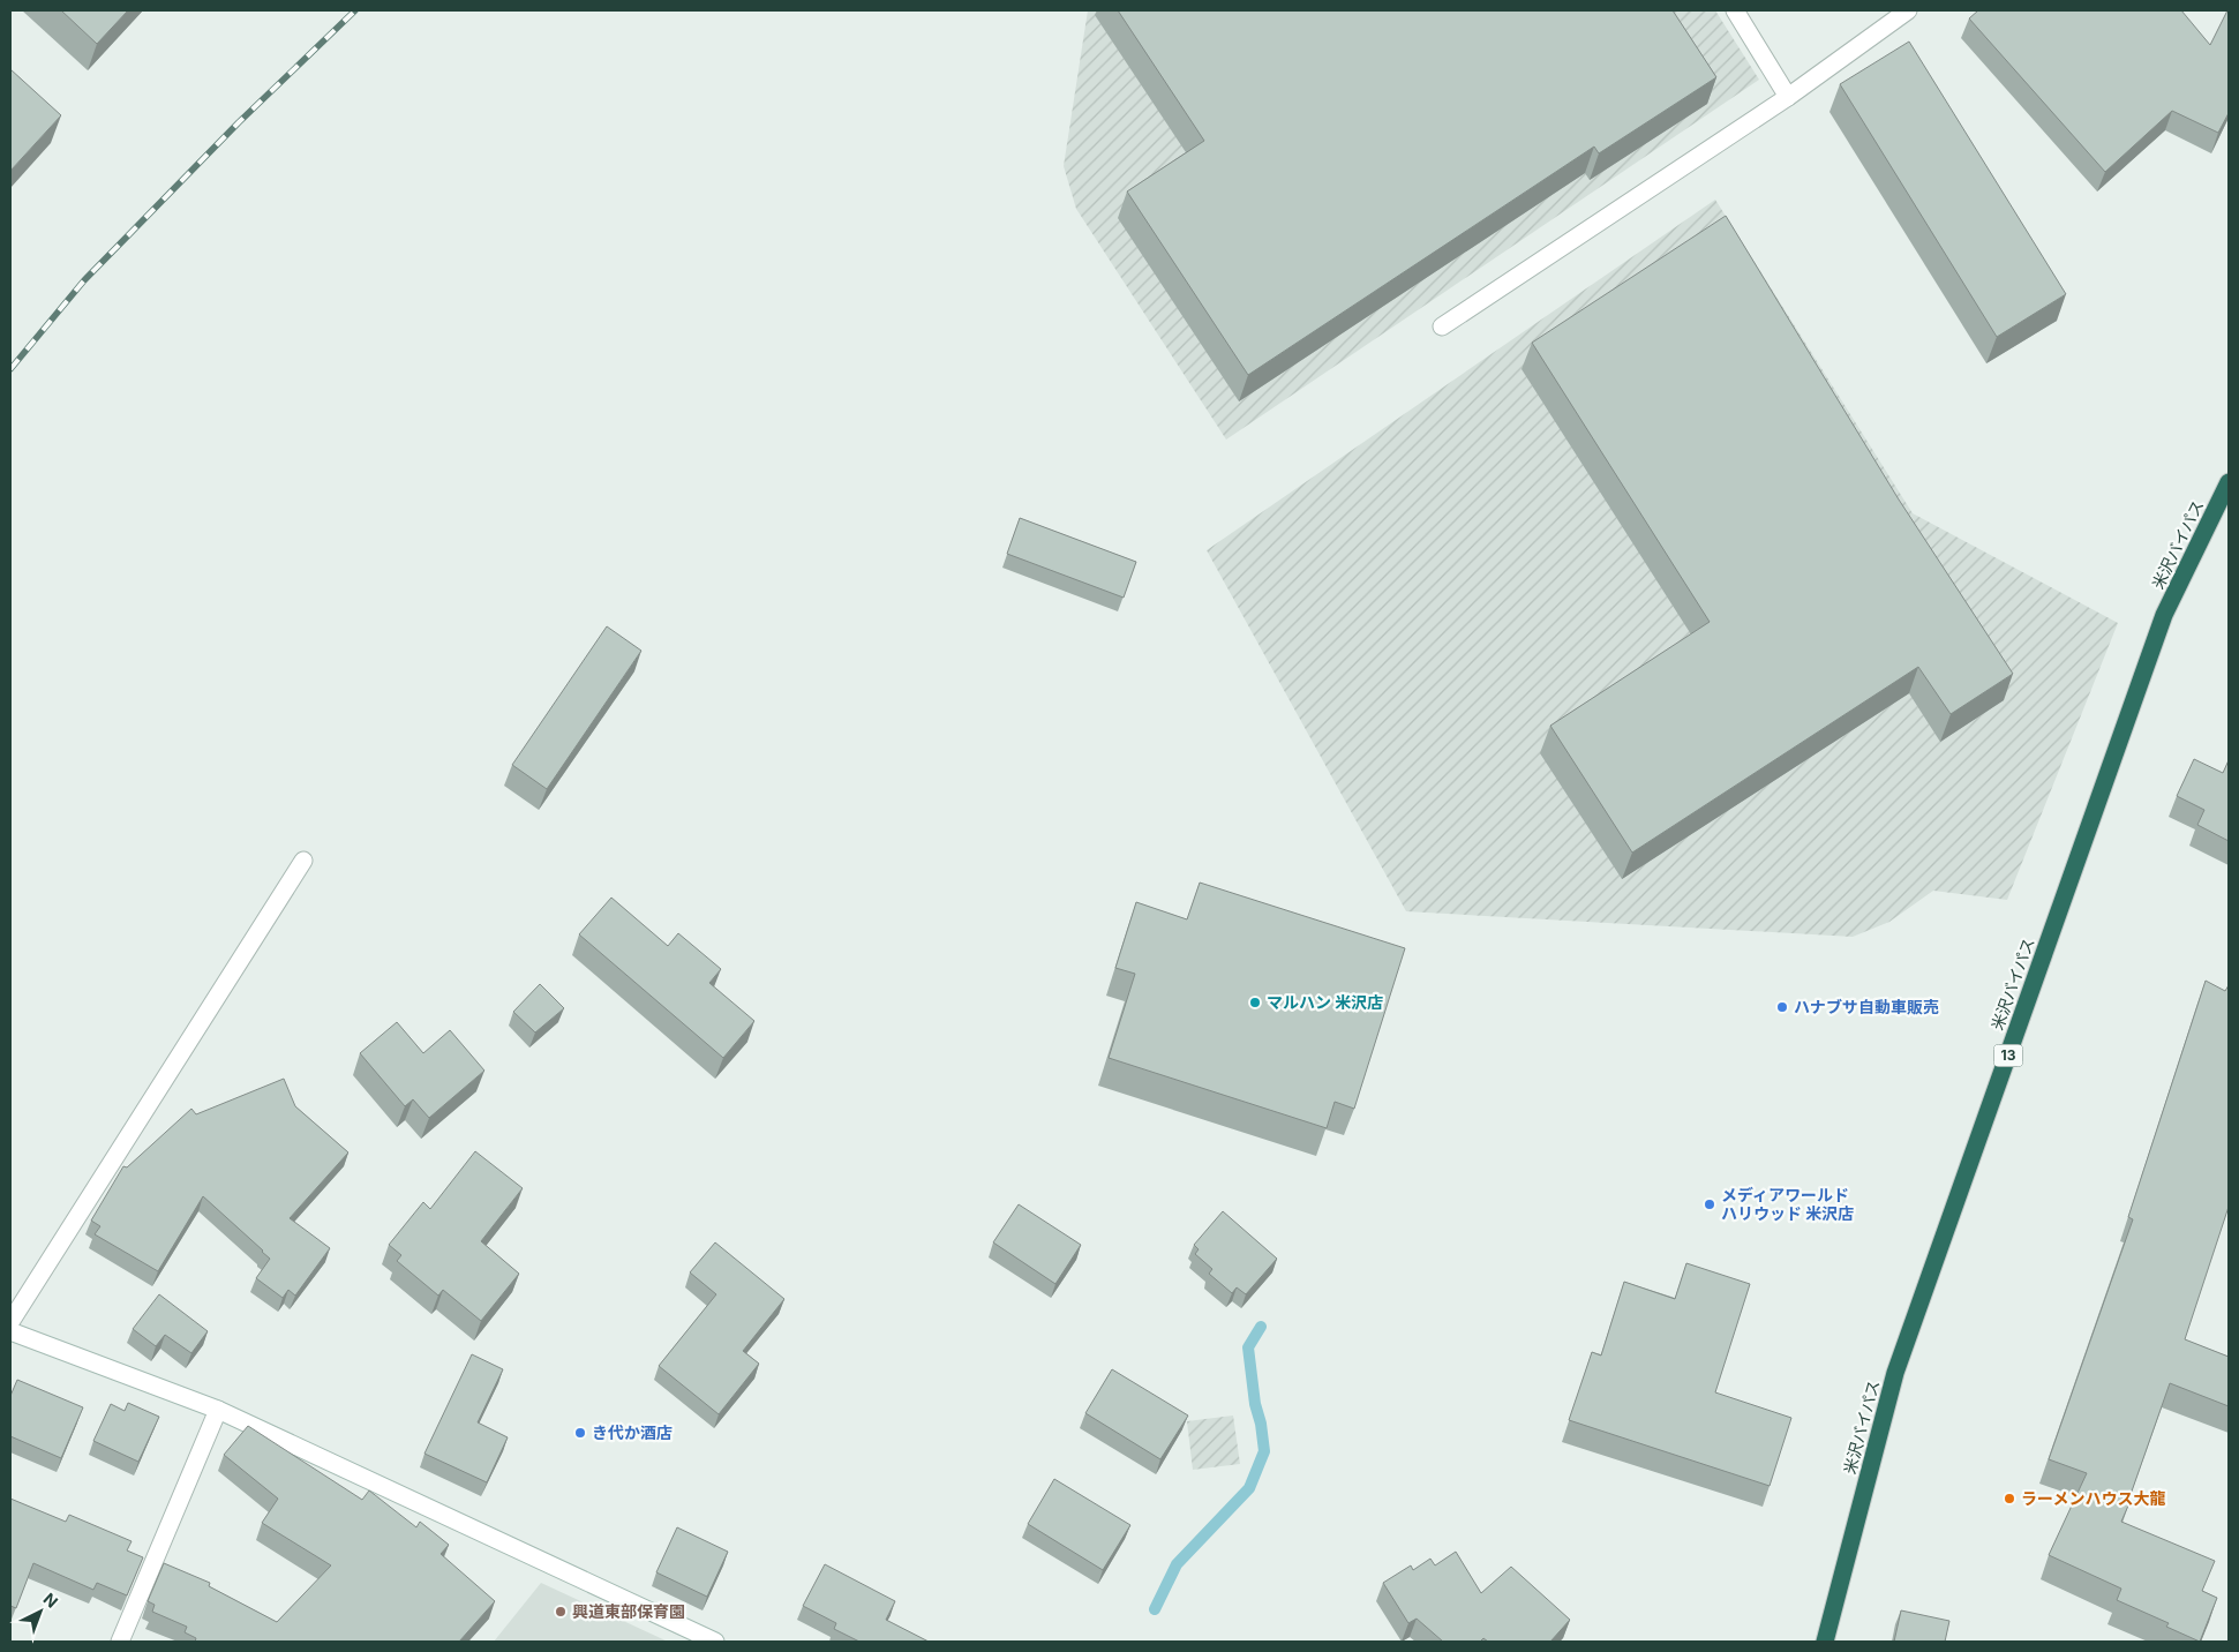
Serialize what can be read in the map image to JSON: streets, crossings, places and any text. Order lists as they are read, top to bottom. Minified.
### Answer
{"streets":{"highway":["米沢バイパス","13"]},"places":["マルハン 米沢店","ハナブサ自動車販売","メディアワールド ハリウッド 米沢店","き代か酒店","ラーメンハウス大龍","興道東部保育園"],"north":"top right"}
